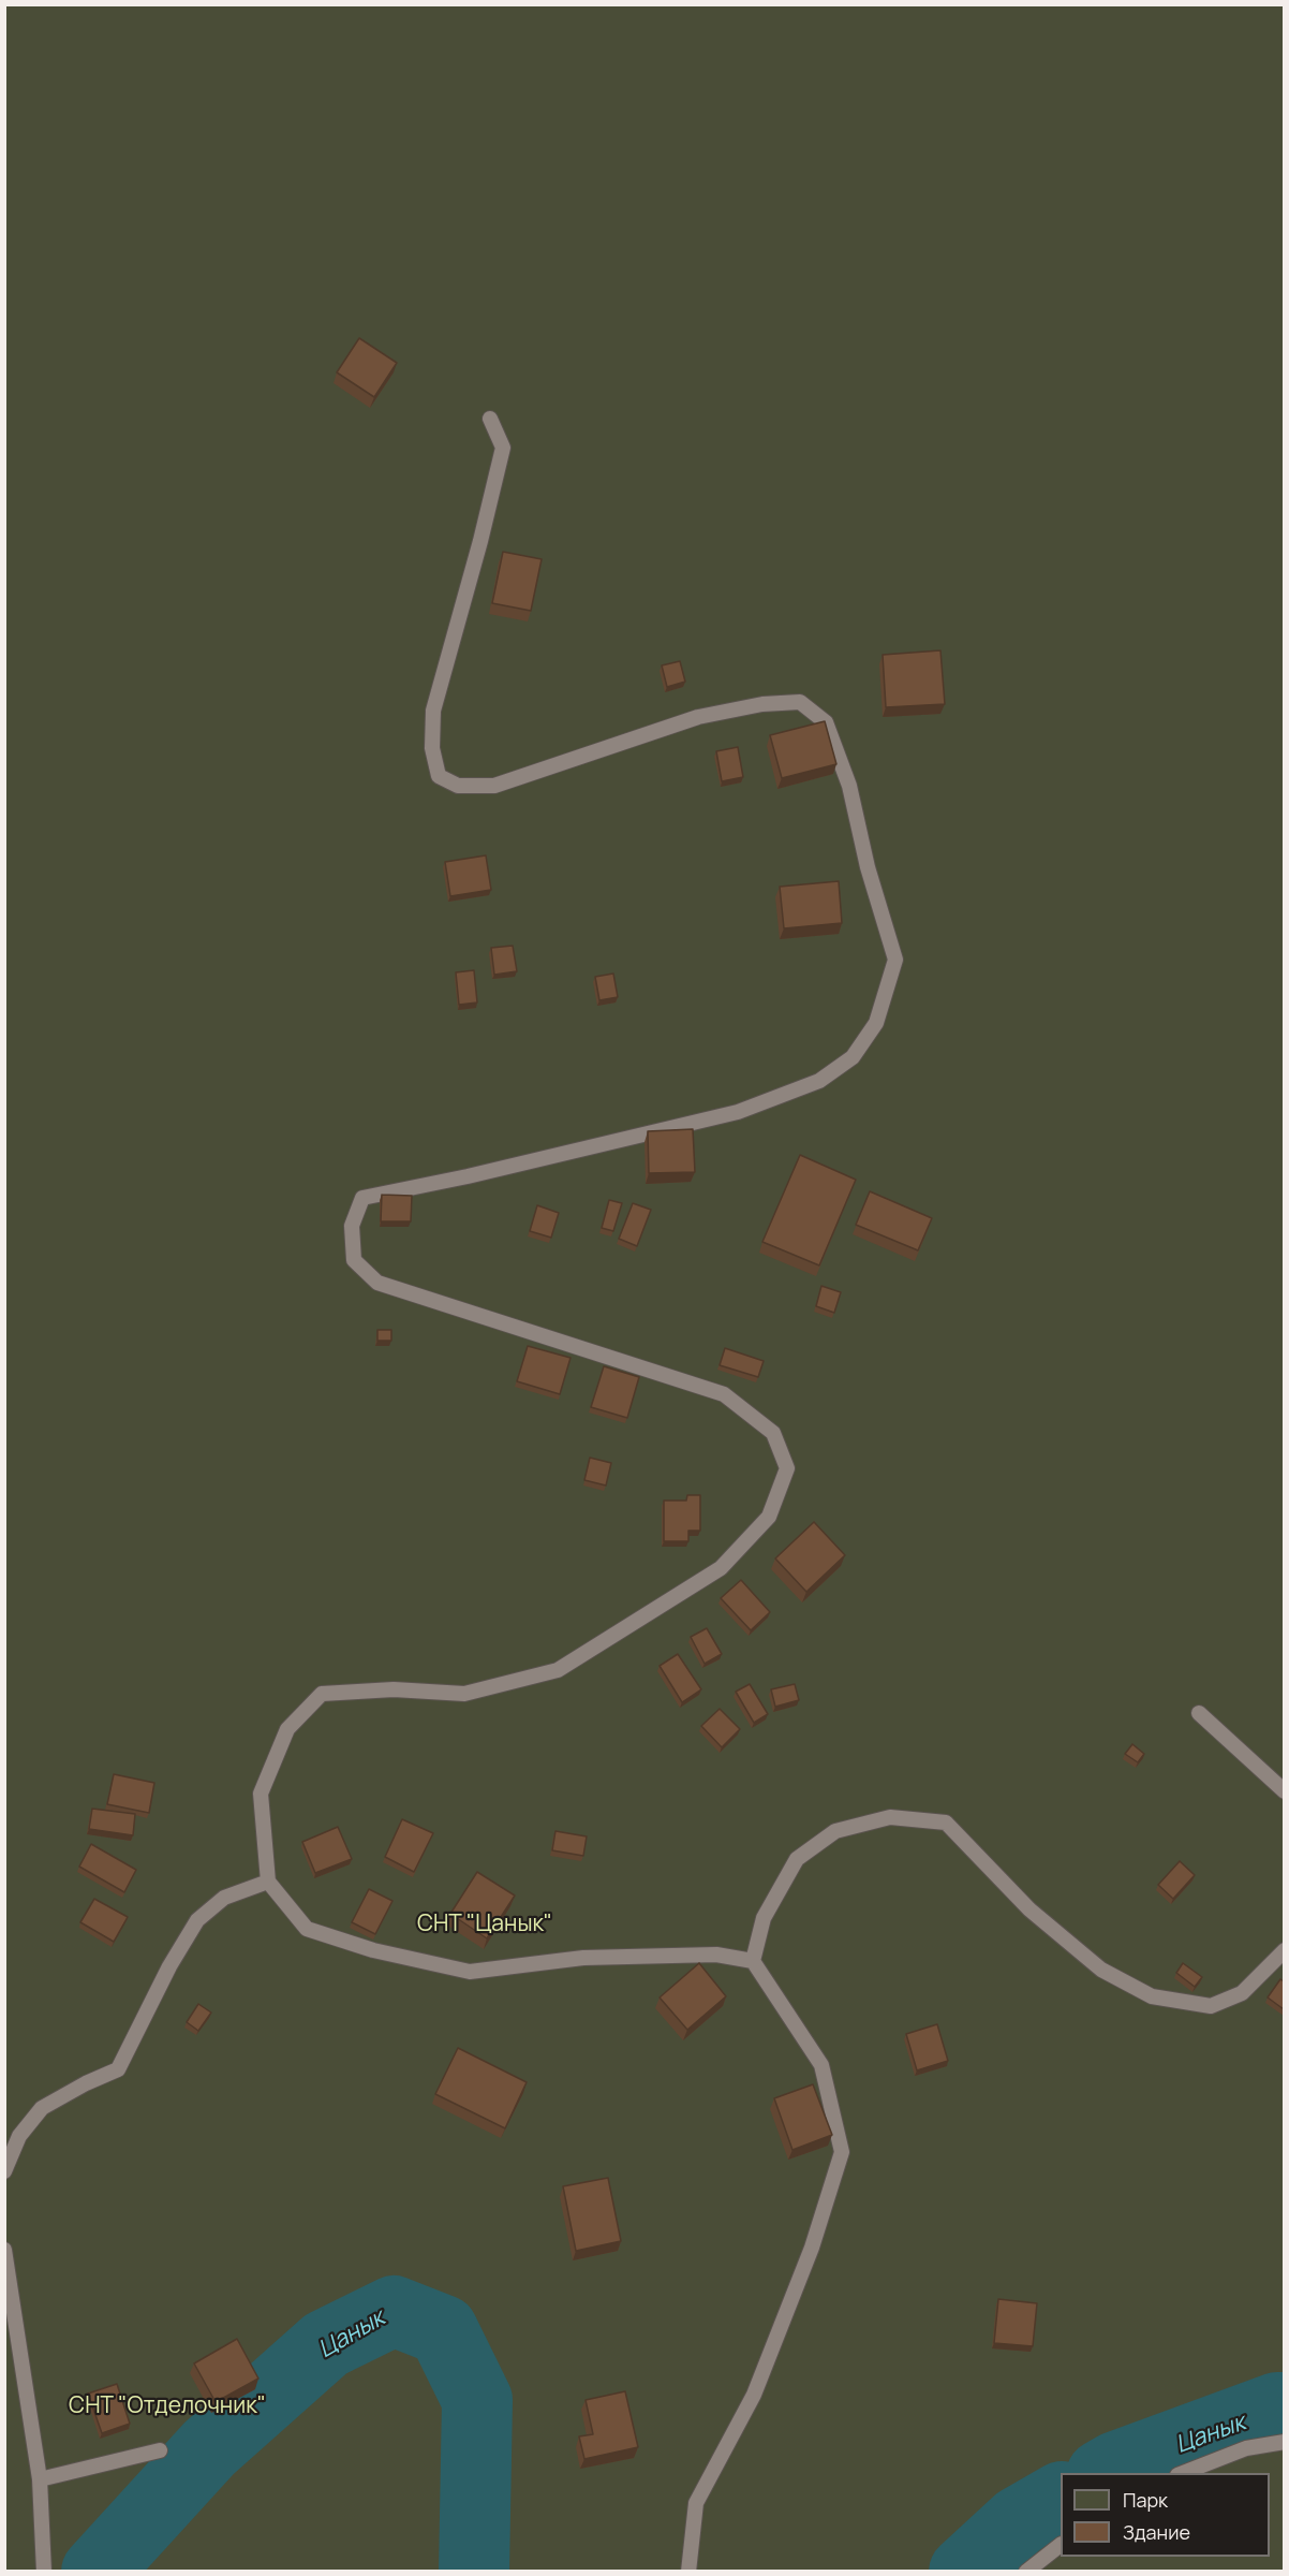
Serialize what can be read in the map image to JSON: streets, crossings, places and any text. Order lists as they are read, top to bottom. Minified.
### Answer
{"water":["Цанык"],"parks":["СНТ \"Цанык\"","СНТ \"Отделочник\""],"legend":["Парк","Здание"]}
